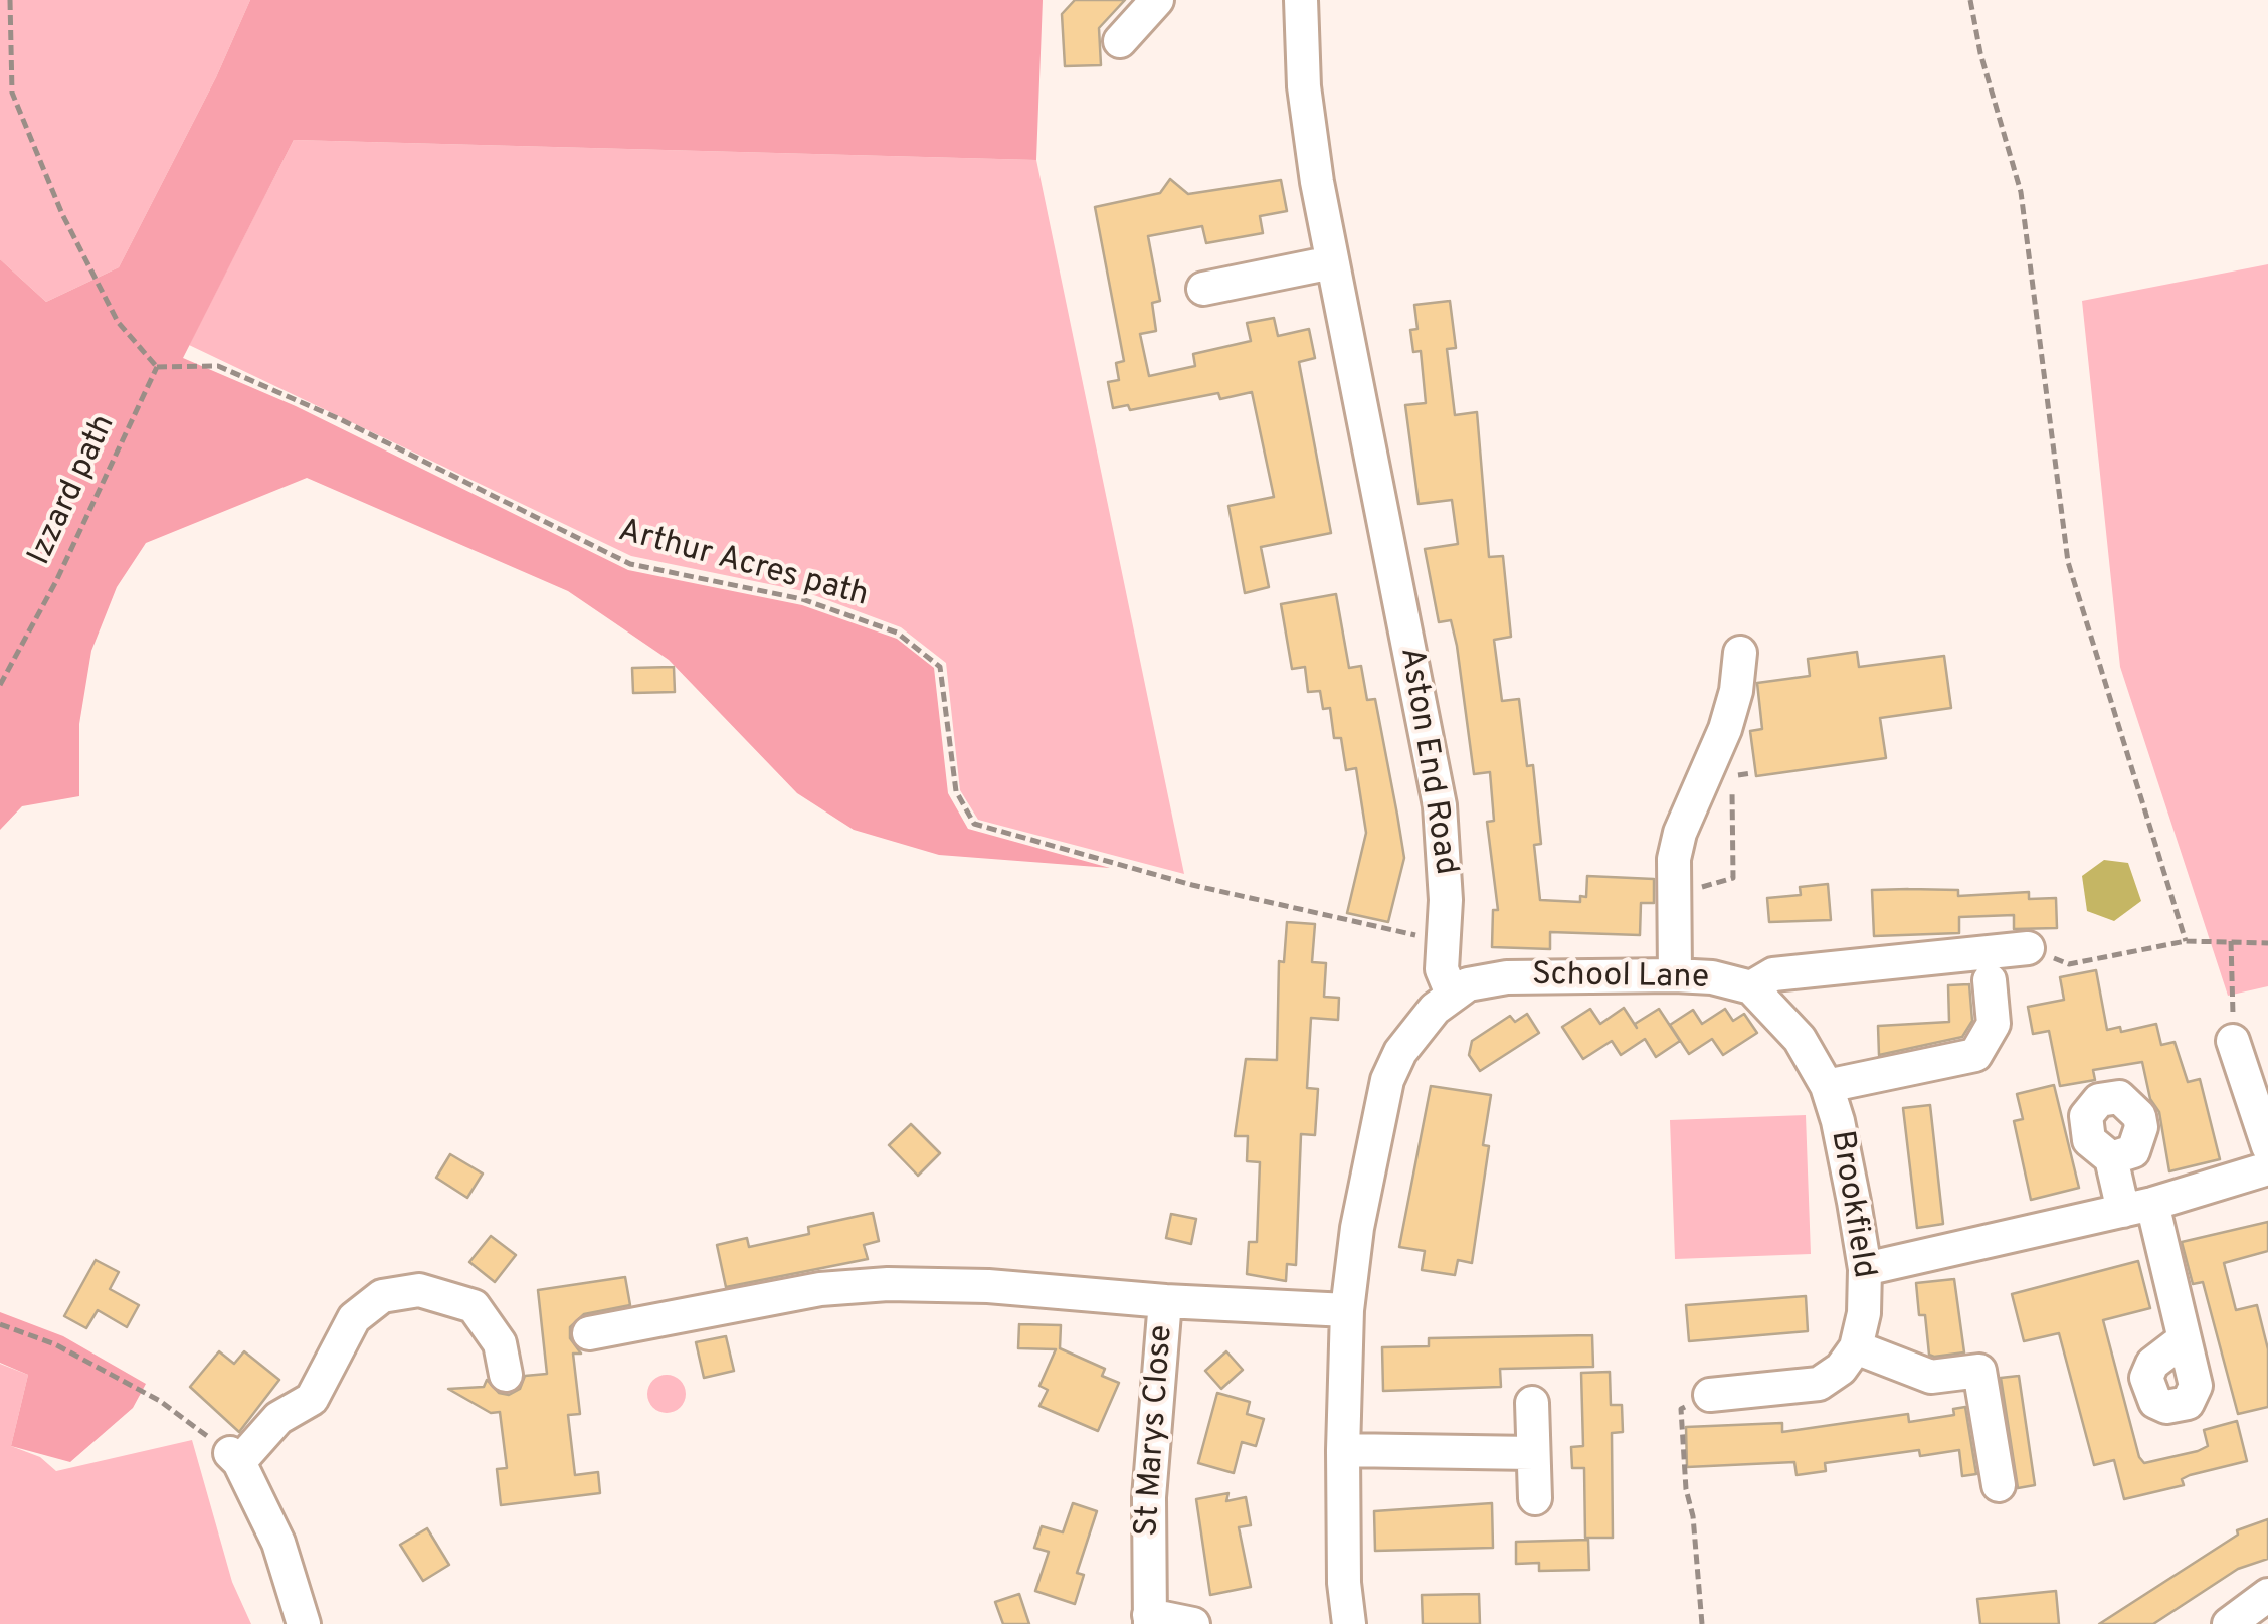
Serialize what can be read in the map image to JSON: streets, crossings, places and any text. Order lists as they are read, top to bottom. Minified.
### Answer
{"streets":{"street":["Aston End Road","School Lane","Brookfield","St Marys Close"],"path":["Izzard path","Arthur Acres path"]},"crossings":[["Izzard path","Arthur Acres path"],["Arthur Acres path","Aston End Road"],["Aston End Road","School Lane"],["School Lane","Brookfield"]]}
